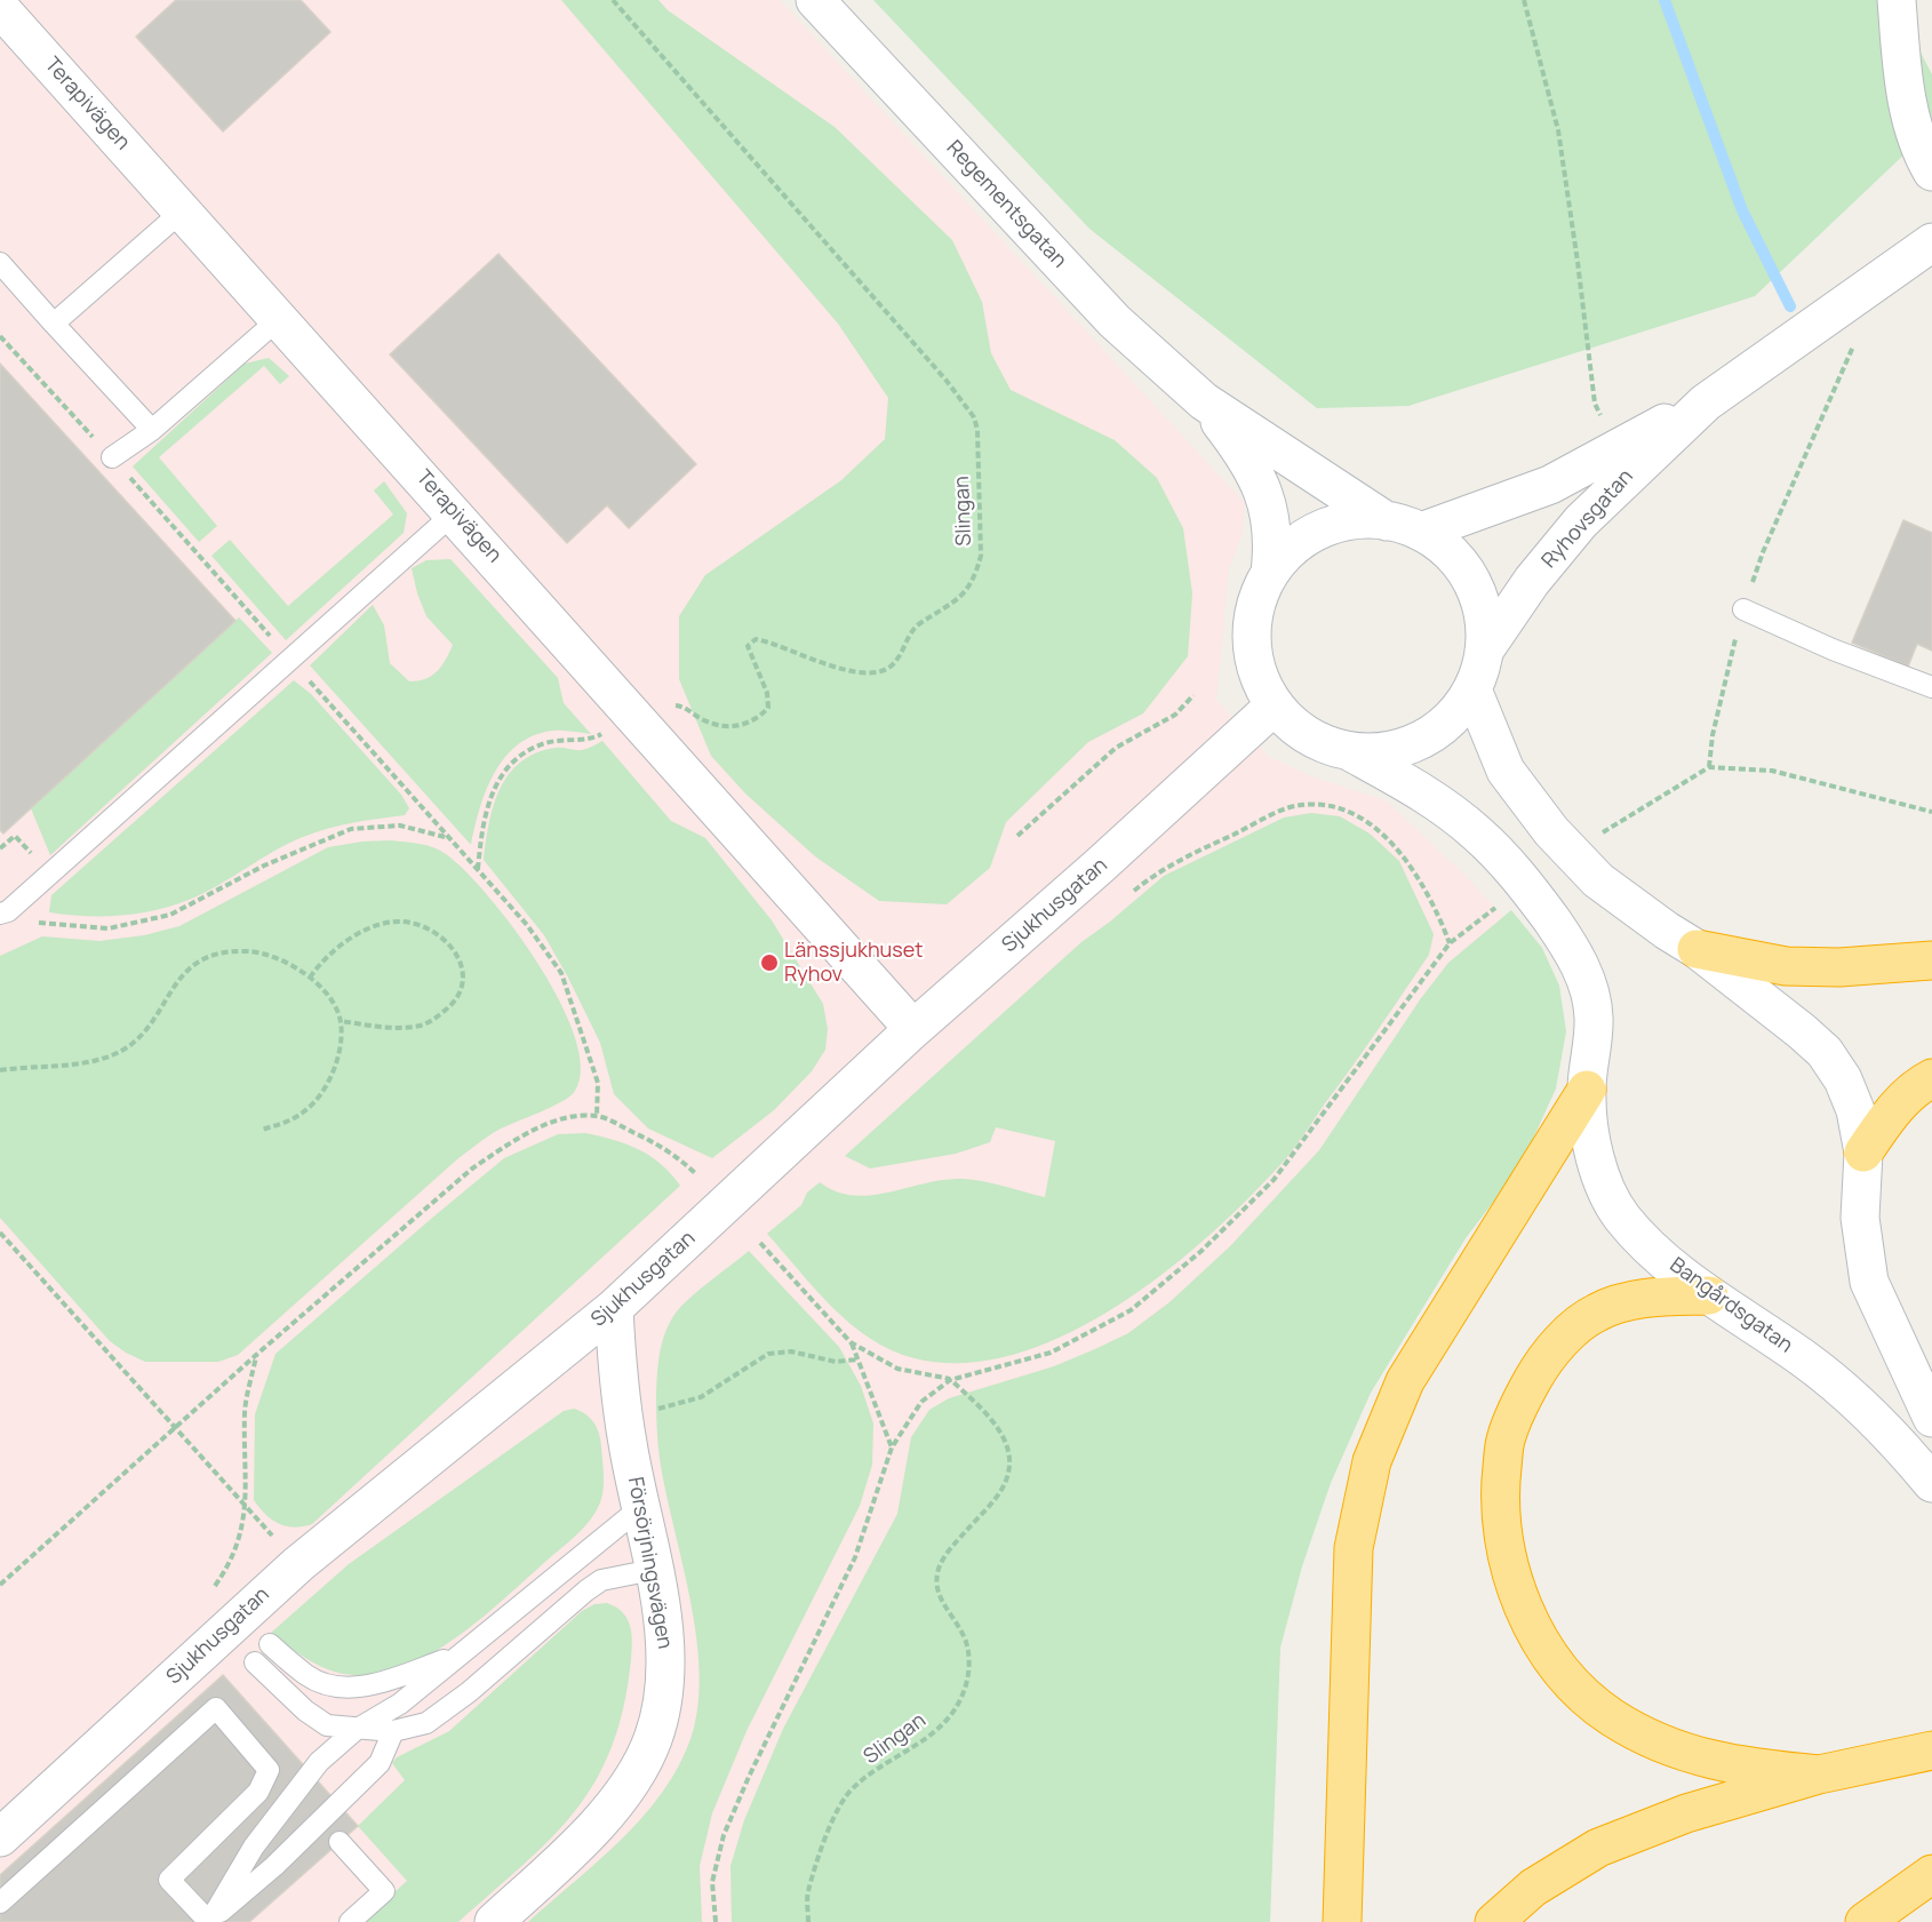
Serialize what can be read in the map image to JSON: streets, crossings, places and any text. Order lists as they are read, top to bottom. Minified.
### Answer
{"streets":{"street":["Terapivägen","Regementsgatan","Ryhovsgatan","Sjukhusgatan","Bangårdsgatan","Försörjningsvägen"],"path":["Slingan"]},"crossings":[["Terapivägen","Slingan"],["Terapivägen","Sjukhusgatan"],["Regementsgatan","Ryhovsgatan"],["Regementsgatan","Sjukhusgatan"],["Regementsgatan","Bangårdsgatan"],["Ryhovsgatan","Sjukhusgatan"],["Ryhovsgatan","Bangårdsgatan"],["Sjukhusgatan","Bangårdsgatan"],["Sjukhusgatan","Försörjningsvägen"]],"places":["Länssjukhuset Ryhov"]}
